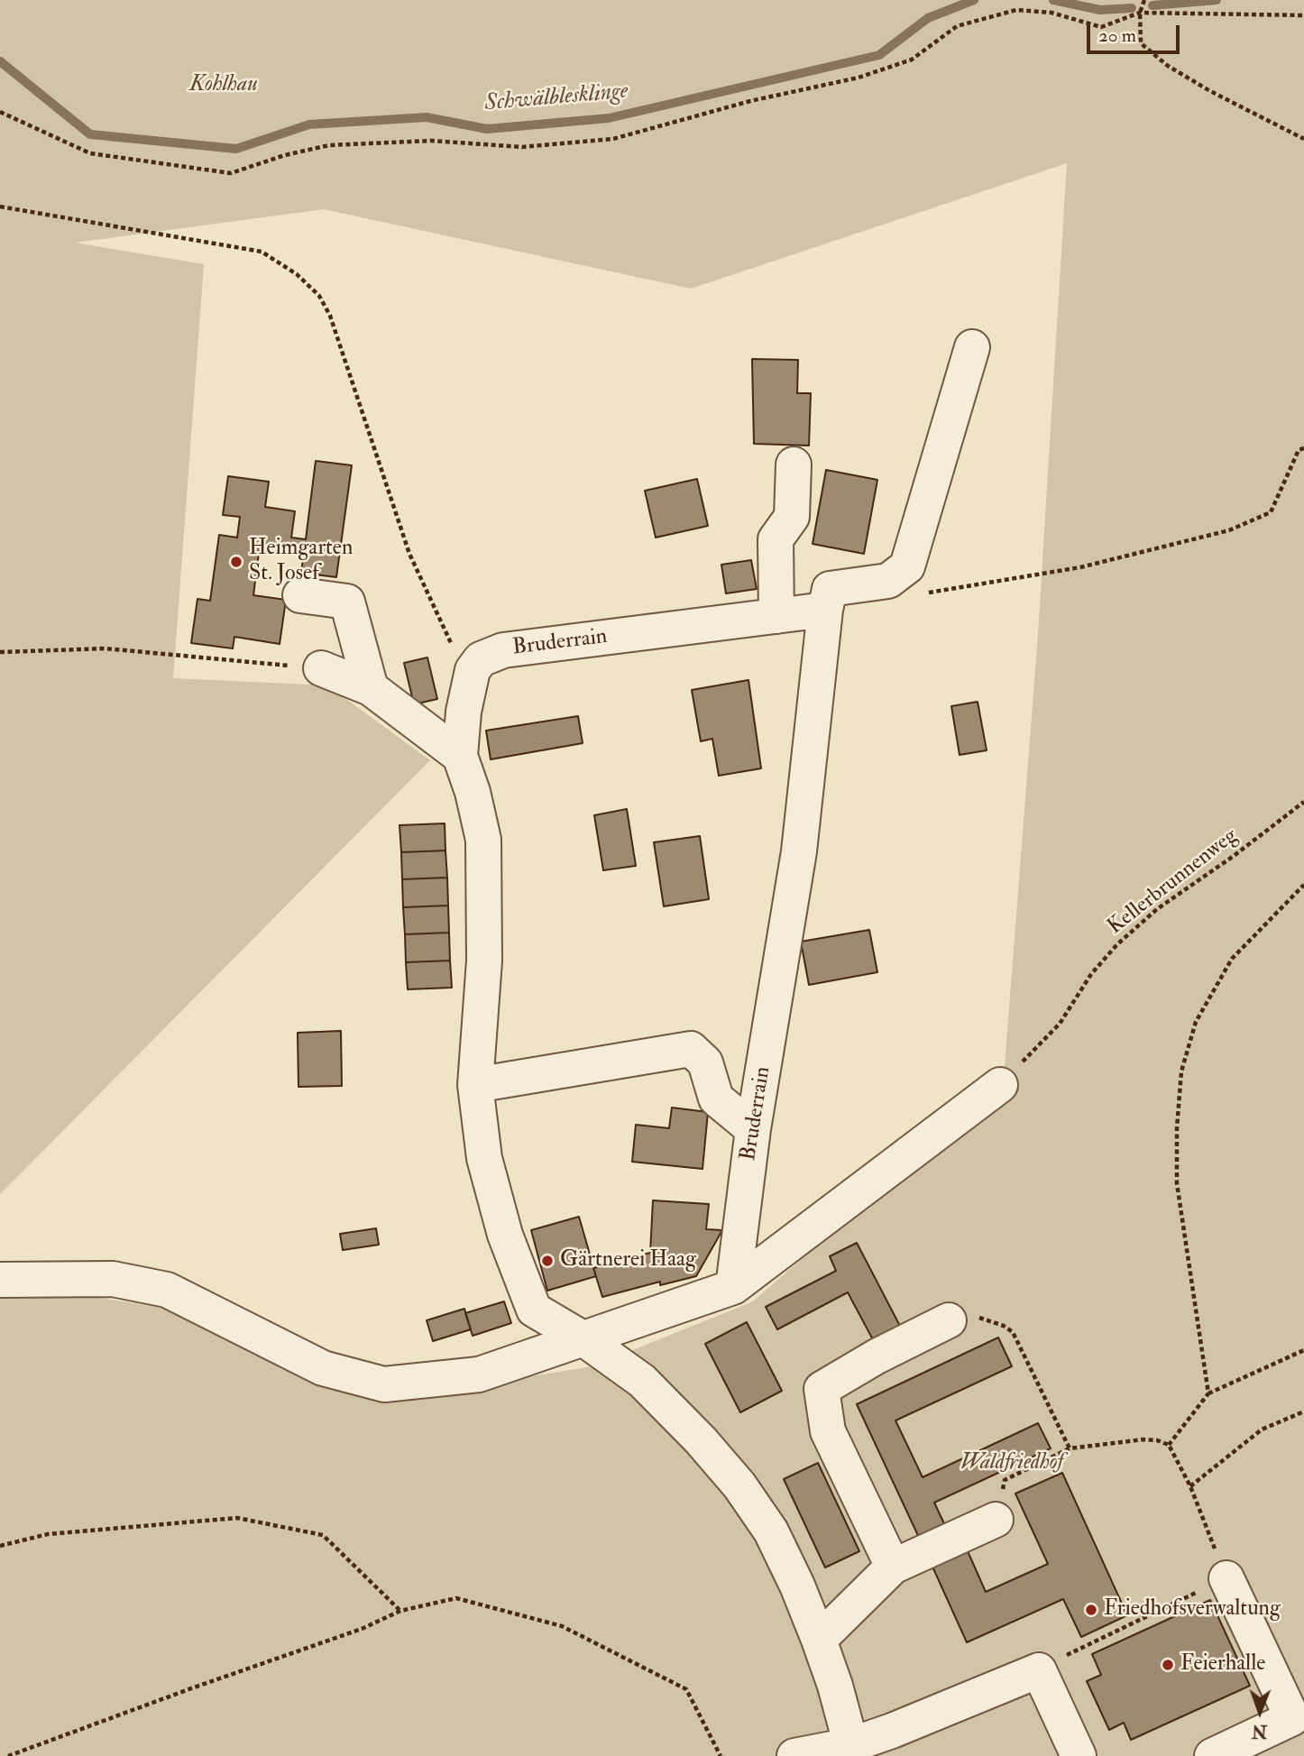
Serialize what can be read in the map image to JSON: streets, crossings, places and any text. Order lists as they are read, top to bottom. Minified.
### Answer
{"streets":{"street":["Bruderrain"],"path":["Kellerbrunnenweg"]},"water":["Schwälblesklinge"],"parks":["Kohlhau","Waldfriedhof"],"places":["Heimgarten St. Josef","Gärtnerei Haag","Friedhofsverwaltung","Feierhalle"],"scale_bar":"20 m","north":"bottom"}
